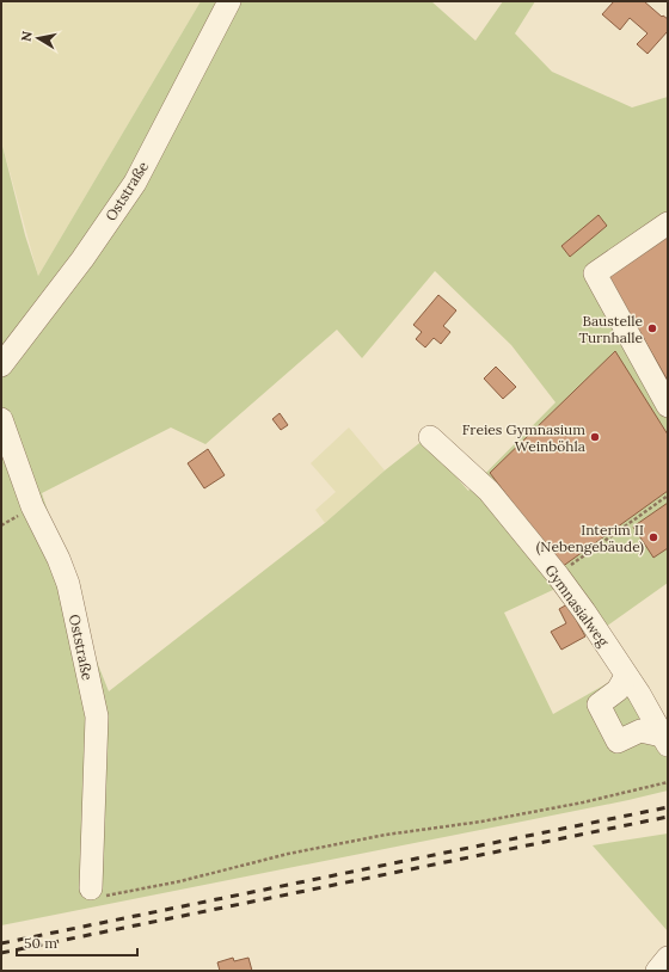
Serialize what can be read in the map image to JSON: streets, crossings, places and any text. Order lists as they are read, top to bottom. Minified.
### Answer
{"streets":{"street":["Oststraße","Gymnasialweg"]},"places":["Baustelle Turnhalle","Freies Gymnasium Weinböhla","Interim II (Nebengebäude)"],"scale_bar":"50 m","north":"left"}
